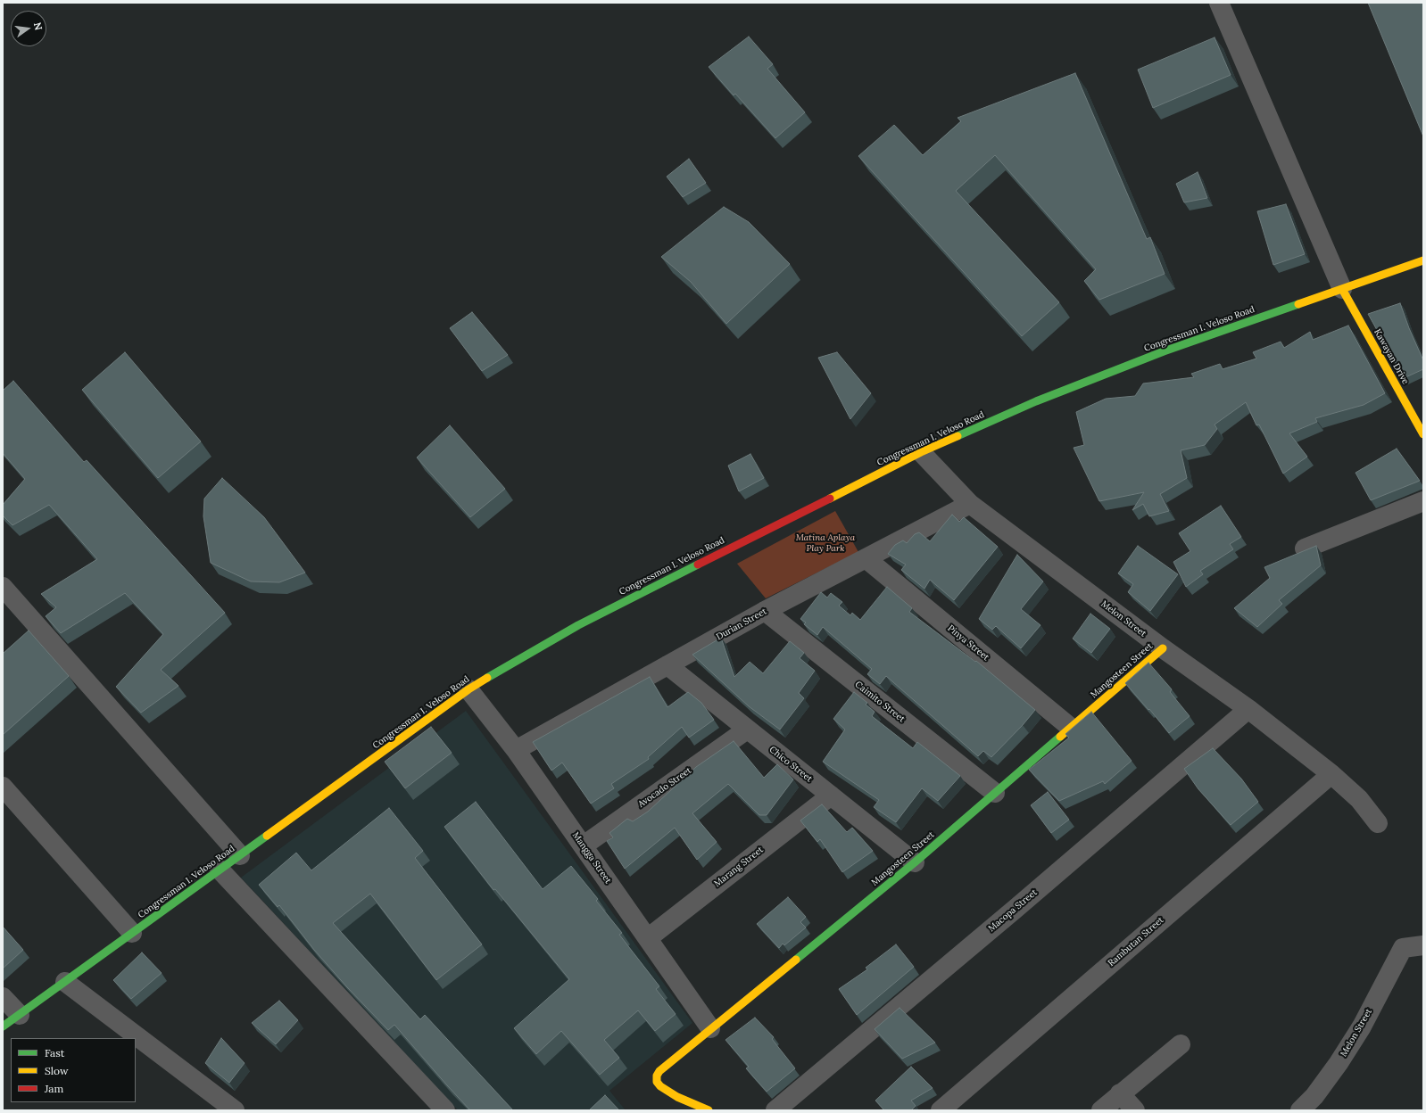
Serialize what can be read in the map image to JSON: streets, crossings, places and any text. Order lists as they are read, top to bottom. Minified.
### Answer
{"streets":{"main road":["Congressman I. Veloso Road","Kawayan Drive","Mangosteen Street"],"street":["Melon Street","Durian Street","Pinya Street","Caimito Street","Chico Street","Avocado Street","Mangga Street","Marang Street","Macopa Street","Rambutan Street"]},"crossings":[["Congressman I. Veloso Road","Kawayan Drive"],["Congressman I. Veloso Road","Melon Street"],["Congressman I. Veloso Road","Mangga Street"],["Melon Street","Durian Street"],["Melon Street","Mangosteen Street"],["Melon Street","Macopa Street"],["Melon Street","Rambutan Street"],["Durian Street","Pinya Street"],["Durian Street","Caimito Street"],["Durian Street","Chico Street"],["Durian Street","Mangga Street"],["Pinya Street","Mangosteen Street"],["Mangosteen Street","Caimito Street"],["Mangosteen Street","Chico Street"],["Mangosteen Street","Mangga Street"],["Chico Street","Avocado Street"],["Chico Street","Marang Street"],["Avocado Street","Mangga Street"],["Mangga Street","Marang Street"]],"parks":["Matina Aplaya Play Park"],"legend":["Fast","Slow","Jam"],"north":"right"}
